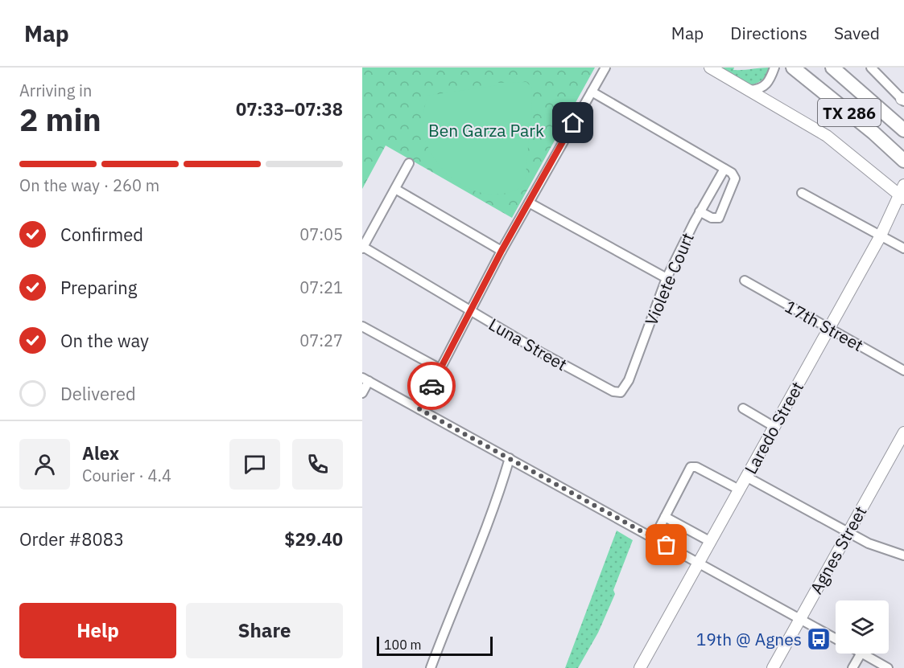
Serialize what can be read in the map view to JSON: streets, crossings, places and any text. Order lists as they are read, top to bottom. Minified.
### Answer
{"streets":{"highway":["TX 286"],"main road":["Laredo Street","Agnes Street"],"street":["Violete Court","17th Street","Luna Street"]},"crossings":[["Violete Court","Luna Street"],["17th Street","Laredo Street"]],"parks":["Ben Garza Park"],"places":{"bus stop":["19th @ Agnes"]},"scale_bar":"100 m","page":{"header":"Map","nav":["Map","Directions","Saved"],"heading":["2 min","Arriving in","07:33–07:38"],"panel":["Alex","Courier · 4.4","Order #8083","$29.40"],"bar":"On the way · 260 m","list":[["Confirmed","07:05"],["Preparing","07:21"],["On the way","07:27"],"Delivered"],"buttons":["Help","Share"],"scale":"100 m"}}
